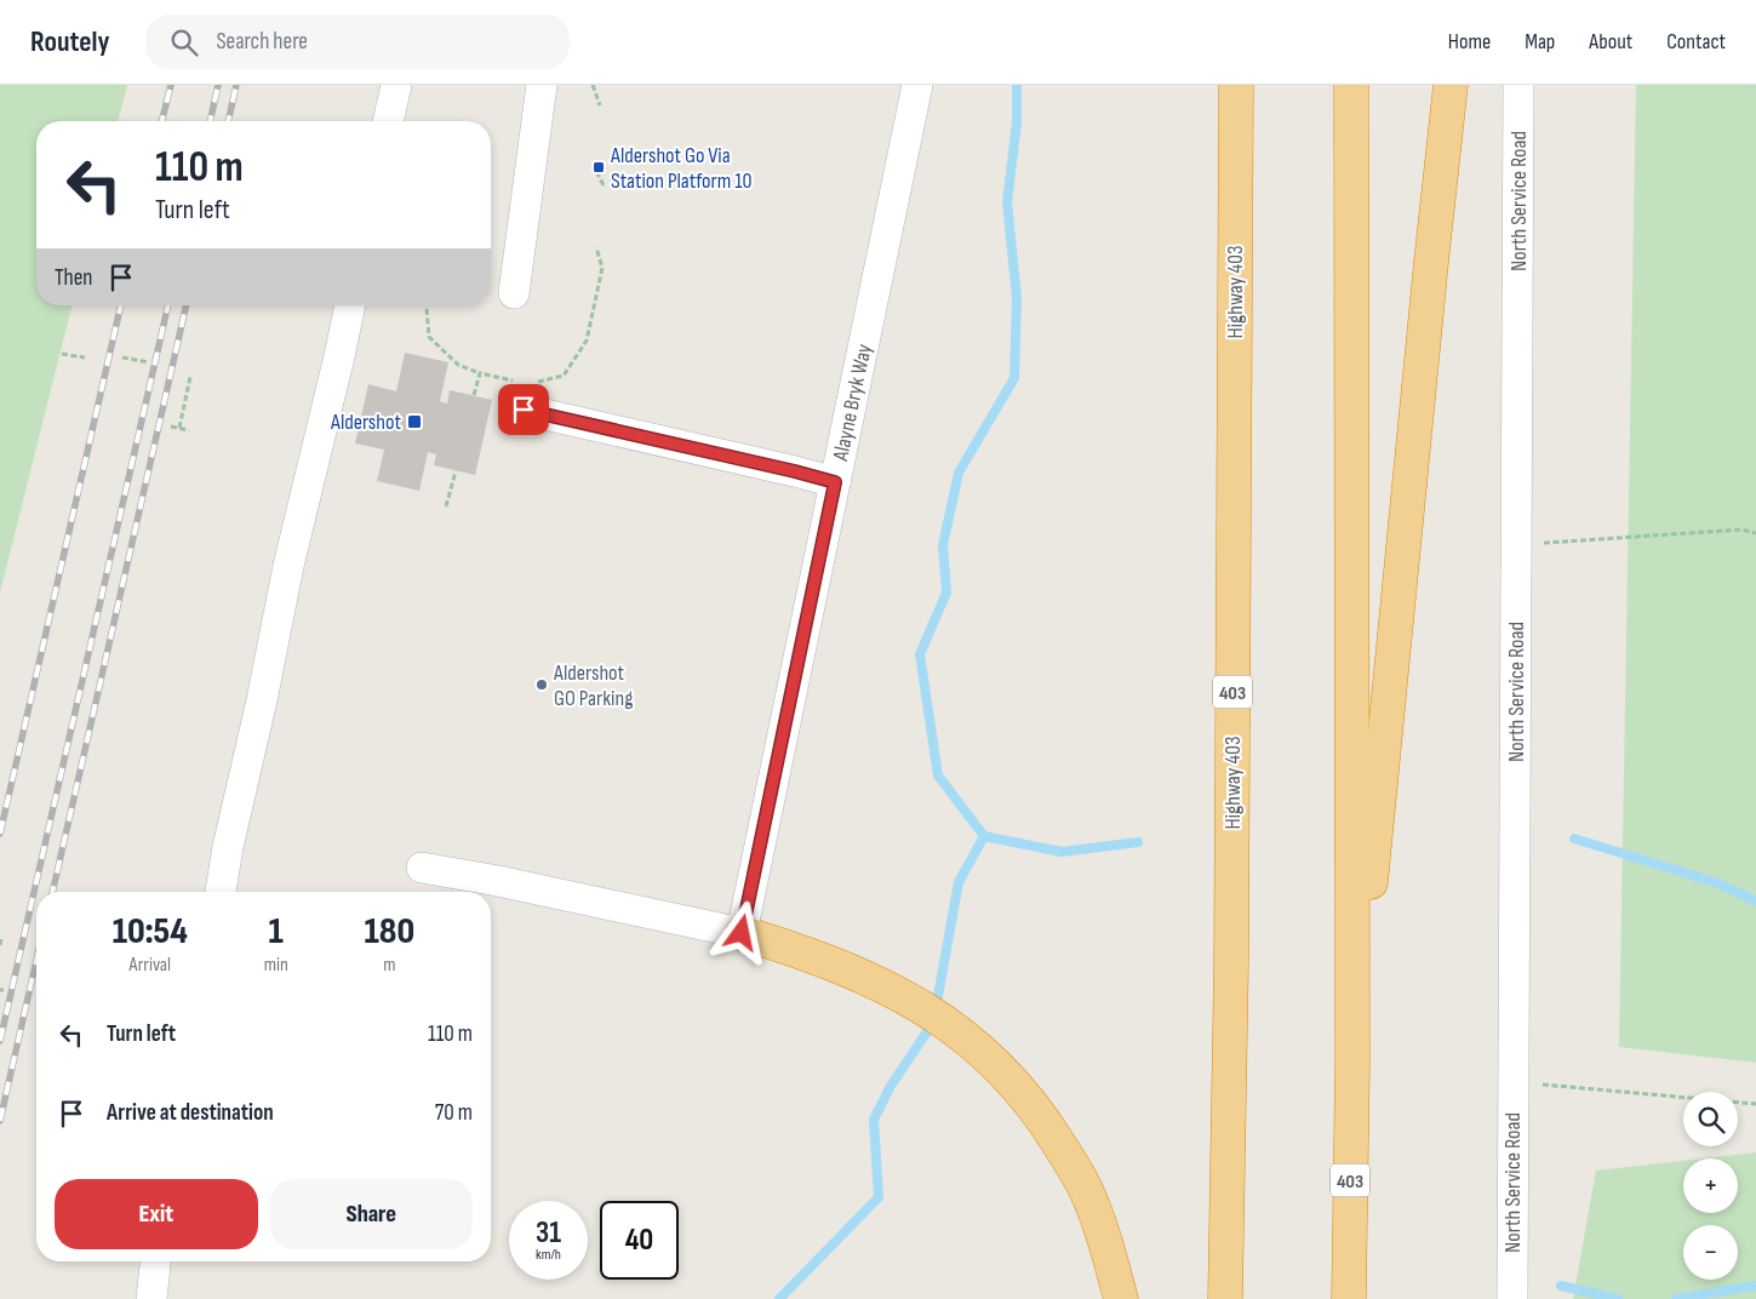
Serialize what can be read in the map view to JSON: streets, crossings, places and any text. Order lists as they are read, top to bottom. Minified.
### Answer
{"streets":{"highway":["Highway 403","403"],"street":["North Service Road","Alayne Bryk Way"]},"places":{"transit":["Aldershot Go Via Station Platform 10","Aldershot"],"other":["Aldershot GO Parking"]},"page":{"header":"Routely","search":"Search here","nav":["Home","Map","About","Contact"],"turn":["110 m","Turn left"],"then":"Then","eta":["10:54","Arrival","1","min","180","m"],"list":[{"name":"Turn left","value":"110 m"},{"name":"Arrive at destination","value":"70 m"}],"map_buttons":["+","−"],"buttons":["Exit","Share"],"speed":"31 km/h","limit":"40"}}
